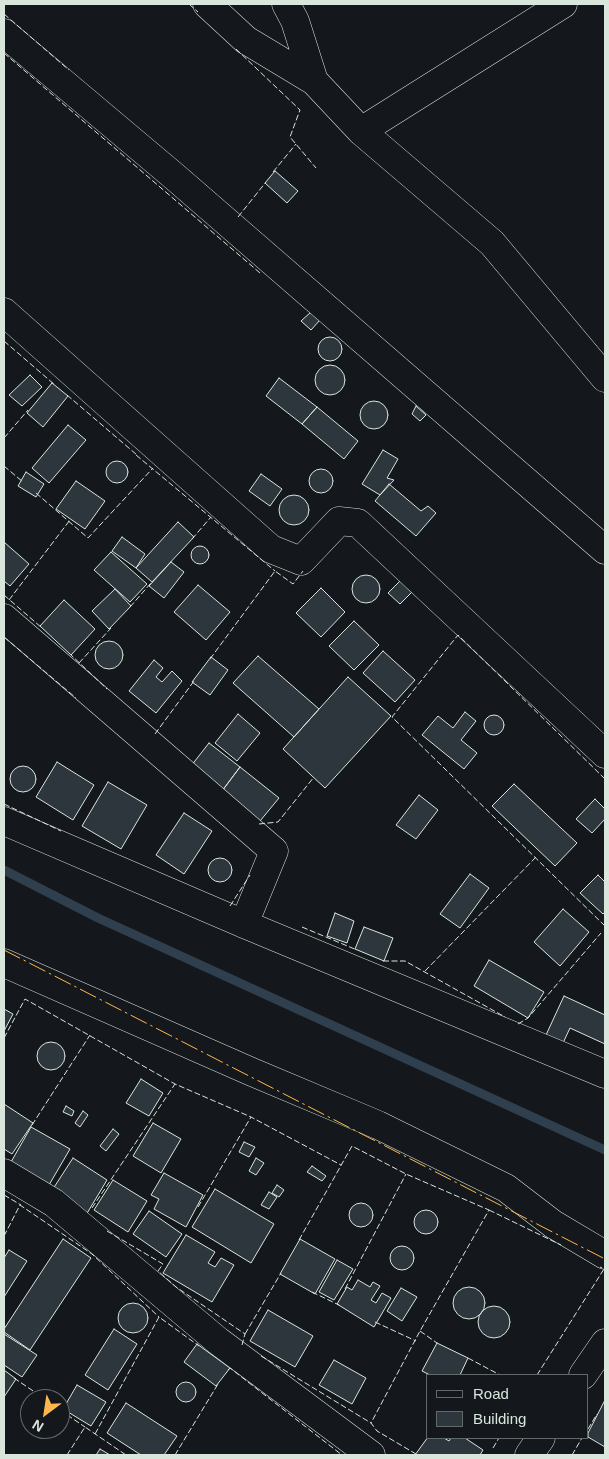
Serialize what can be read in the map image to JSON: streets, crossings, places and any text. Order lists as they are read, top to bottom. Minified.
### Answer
{"legend":["Road","Building"],"north":"bottom left"}
